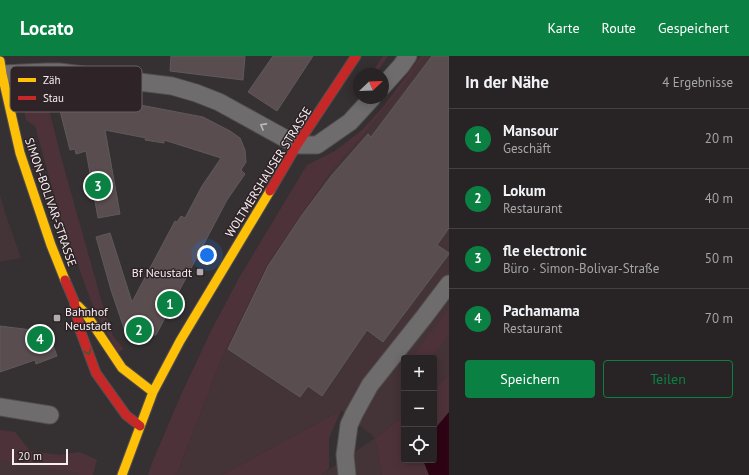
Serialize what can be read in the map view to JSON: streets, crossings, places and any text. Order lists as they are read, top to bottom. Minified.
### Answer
{"streets":{"street":["WOLTMERSHAUSER STRASSE","SIMON-BOLIVAR-STRASSE"]},"crossings":[["WOLTMERSHAUSER STRASSE","SIMON-BOLIVAR-STRASSE"]],"places":{"transit":["Bf Neustadt","Bahnhof Neustadt"]},"legend":["Zäh","Stau"],"scale_bar":"20 m","north":"top right","page":{"header":"Locato","nav":["Karte","Route","Gespeichert"],"heading":["In der Nähe","4 Ergebnisse"],"list":[{"mark":"1","name":"Mansour","note":"Geschäft","value":"20 m"},{"mark":"2","name":"Lokum","note":"Restaurant","value":"40 m"},{"mark":"3","name":"fle electronic","note":"Büro · Simon-Bolivar-Straße","value":"50 m"},{"mark":"4","name":"Pachamama","note":"Restaurant","value":"70 m"}],"pins":["3","1","2","4"],"buttons":["Speichern","Teilen"],"map_buttons":["+","−"],"scale":"20 m"}}
